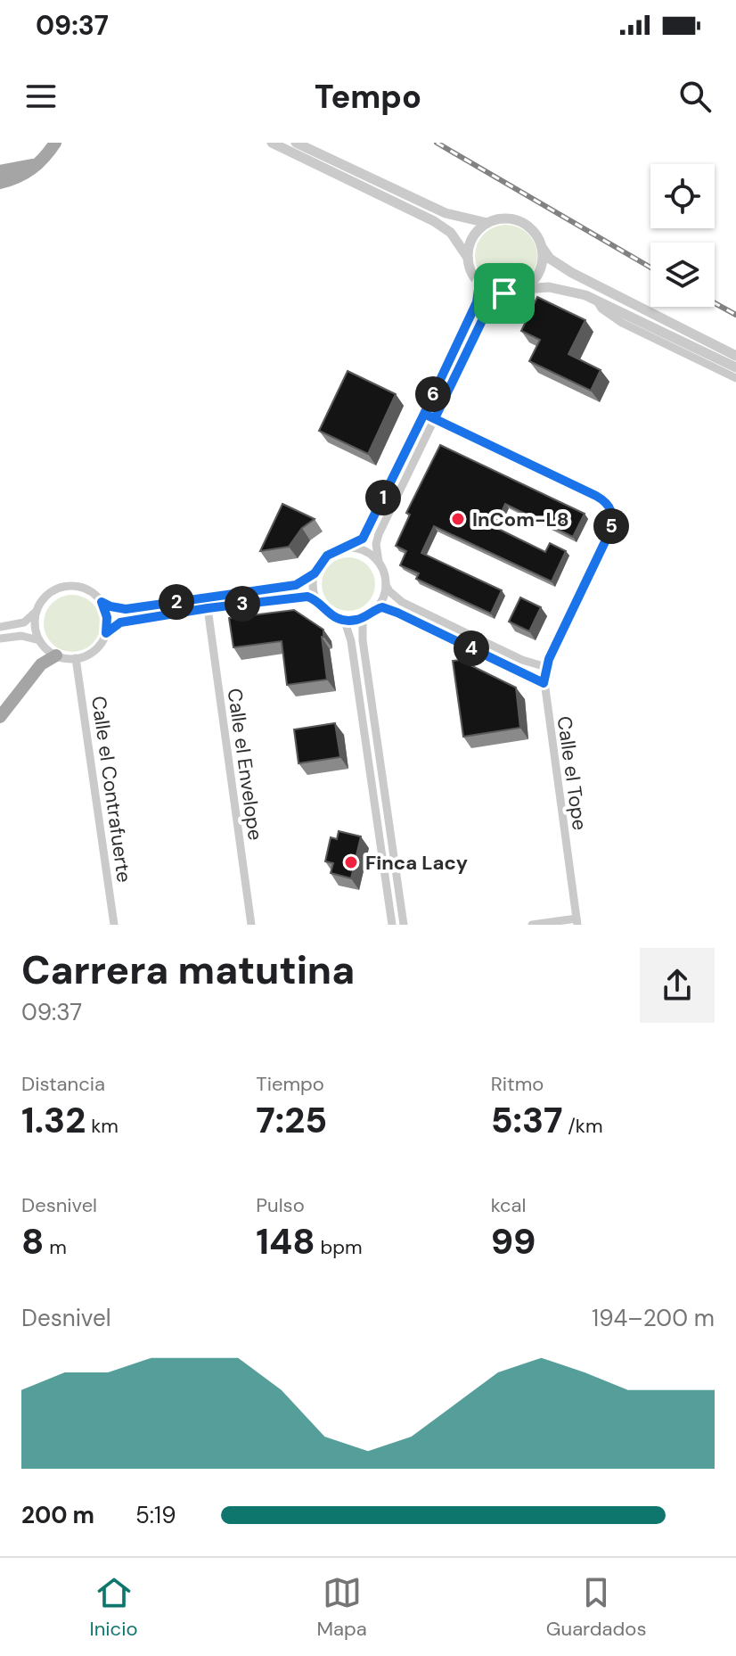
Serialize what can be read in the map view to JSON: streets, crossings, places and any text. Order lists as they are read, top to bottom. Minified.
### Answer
{"streets":{"street":["Calle el Envelope","Calle el Tope","Calle el Contrafuerte"]},"places":["InCom-L8","Finca Lacy"],"page":{"status":"09:37","header":"Tempo","pins":["6","1","5","2","3","4"],"heading":["Carrera matutina","09:37"],"stats":[["Distancia","1.32 km"],["Tiempo","7:25"],["Ritmo","5:37 /km"],["Desnivel","8 m"],["Pulso","148 bpm"],["kcal","99"]],"chart":["Desnivel","194–200 m"],"list":[{"name":"200 m","note":"5:19"}],"tabs":["Inicio","Mapa","Guardados"]}}
